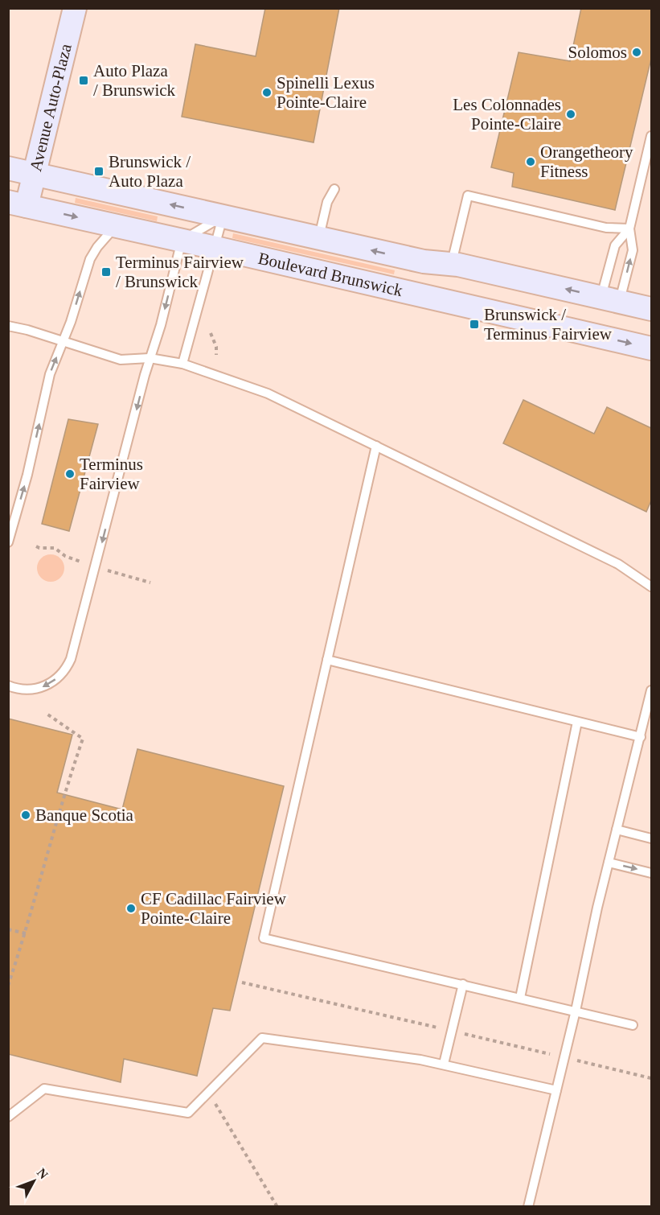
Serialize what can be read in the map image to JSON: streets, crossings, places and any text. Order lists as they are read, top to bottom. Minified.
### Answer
{"streets":{"street":["Avenue Auto-Plaza","Boulevard Brunswick"]},"crossings":[["Avenue Auto-Plaza","Boulevard Brunswick"]],"places":{"other":["Solomos","Spinelli Lexus Pointe-Claire","Les Colonnades Pointe-Claire","Orangetheory Fitness","Terminus Fairview","Banque Scotia","CF Cadillac Fairview Pointe-Claire"],"transit":["Auto Plaza / Brunswick","Brunswick / Auto Plaza","Terminus Fairview / Brunswick","Brunswick / Terminus Fairview"]},"north":"top right"}
